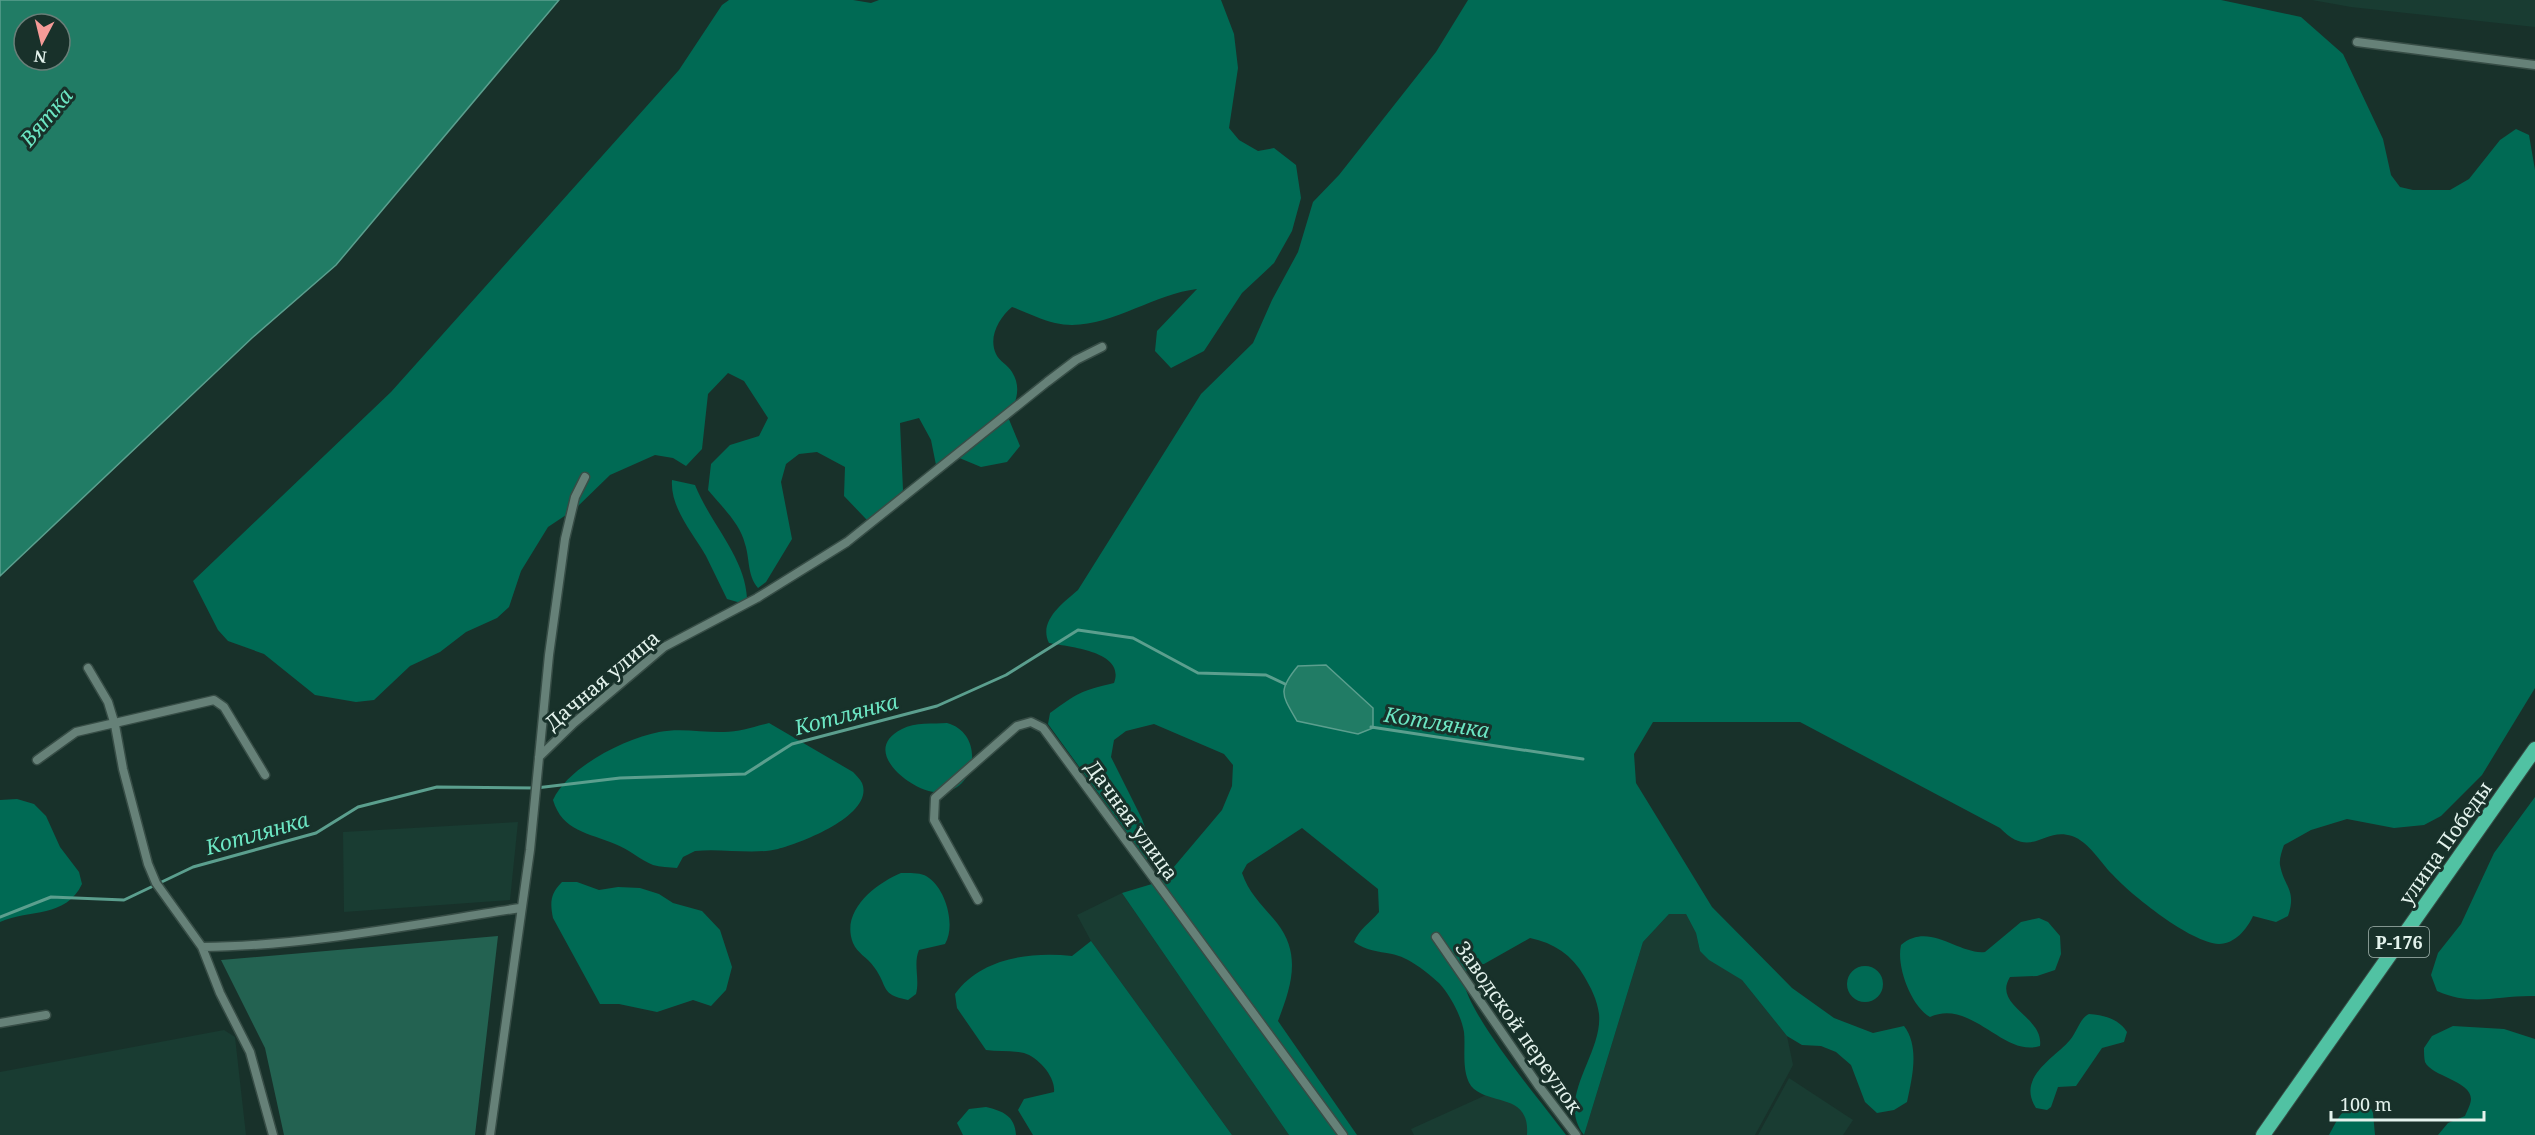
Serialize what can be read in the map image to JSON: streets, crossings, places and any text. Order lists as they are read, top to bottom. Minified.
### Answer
{"streets":{"highway":["улица Победы","Р-176"],"street":["Дачная улица","Заводской переулок"]},"water":["Вятка","Котлянка"],"scale_bar":"100 m","north":"bottom"}
